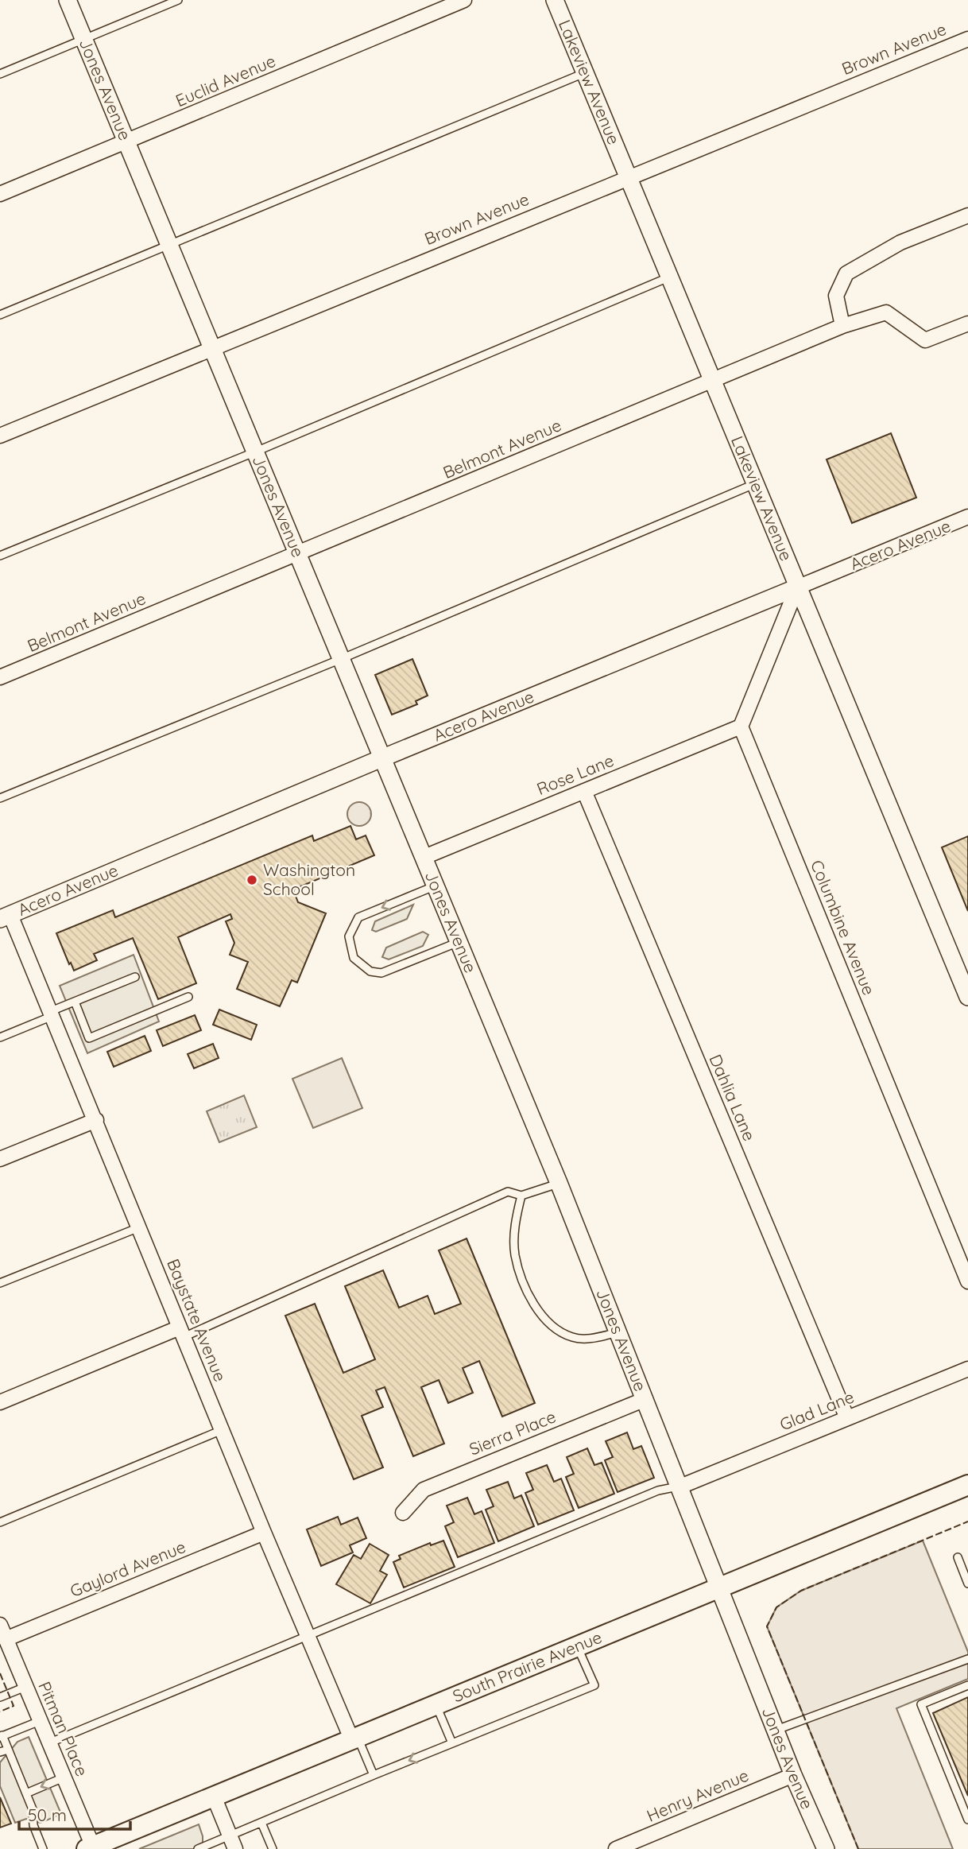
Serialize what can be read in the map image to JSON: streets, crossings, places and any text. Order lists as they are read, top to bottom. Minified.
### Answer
{"streets":{"main road":["South Prairie Avenue"],"street":["Brown Avenue","Euclid Avenue","Lakeview Avenue","Jones Avenue","Belmont Avenue","Acero Avenue","Rose Lane","Columbine Avenue","Dahlia Lane","Baystate Avenue","Glad Lane","Sierra Place","Gaylord Avenue","Pitman Place","Henry Avenue"]},"crossings":[["Brown Avenue","Lakeview Avenue"],["Brown Avenue","Jones Avenue"],["Euclid Avenue","Jones Avenue"],["Lakeview Avenue","Belmont Avenue"],["Lakeview Avenue","Acero Avenue"],["Jones Avenue","Belmont Avenue"],["Jones Avenue","Acero Avenue"],["Jones Avenue","Rose Lane"],["Jones Avenue","Glad Lane"],["Jones Avenue","Sierra Place"],["Jones Avenue","South Prairie Avenue"],["Jones Avenue","Henry Avenue"],["Acero Avenue","Baystate Avenue"],["Rose Lane","Columbine Avenue"],["Rose Lane","Dahlia Lane"],["Dahlia Lane","Glad Lane"],["Baystate Avenue","Gaylord Avenue"],["Baystate Avenue","South Prairie Avenue"],["Gaylord Avenue","Pitman Place"],["South Prairie Avenue","Pitman Place"]],"places":["Washington School"],"scale_bar":"50 m"}
